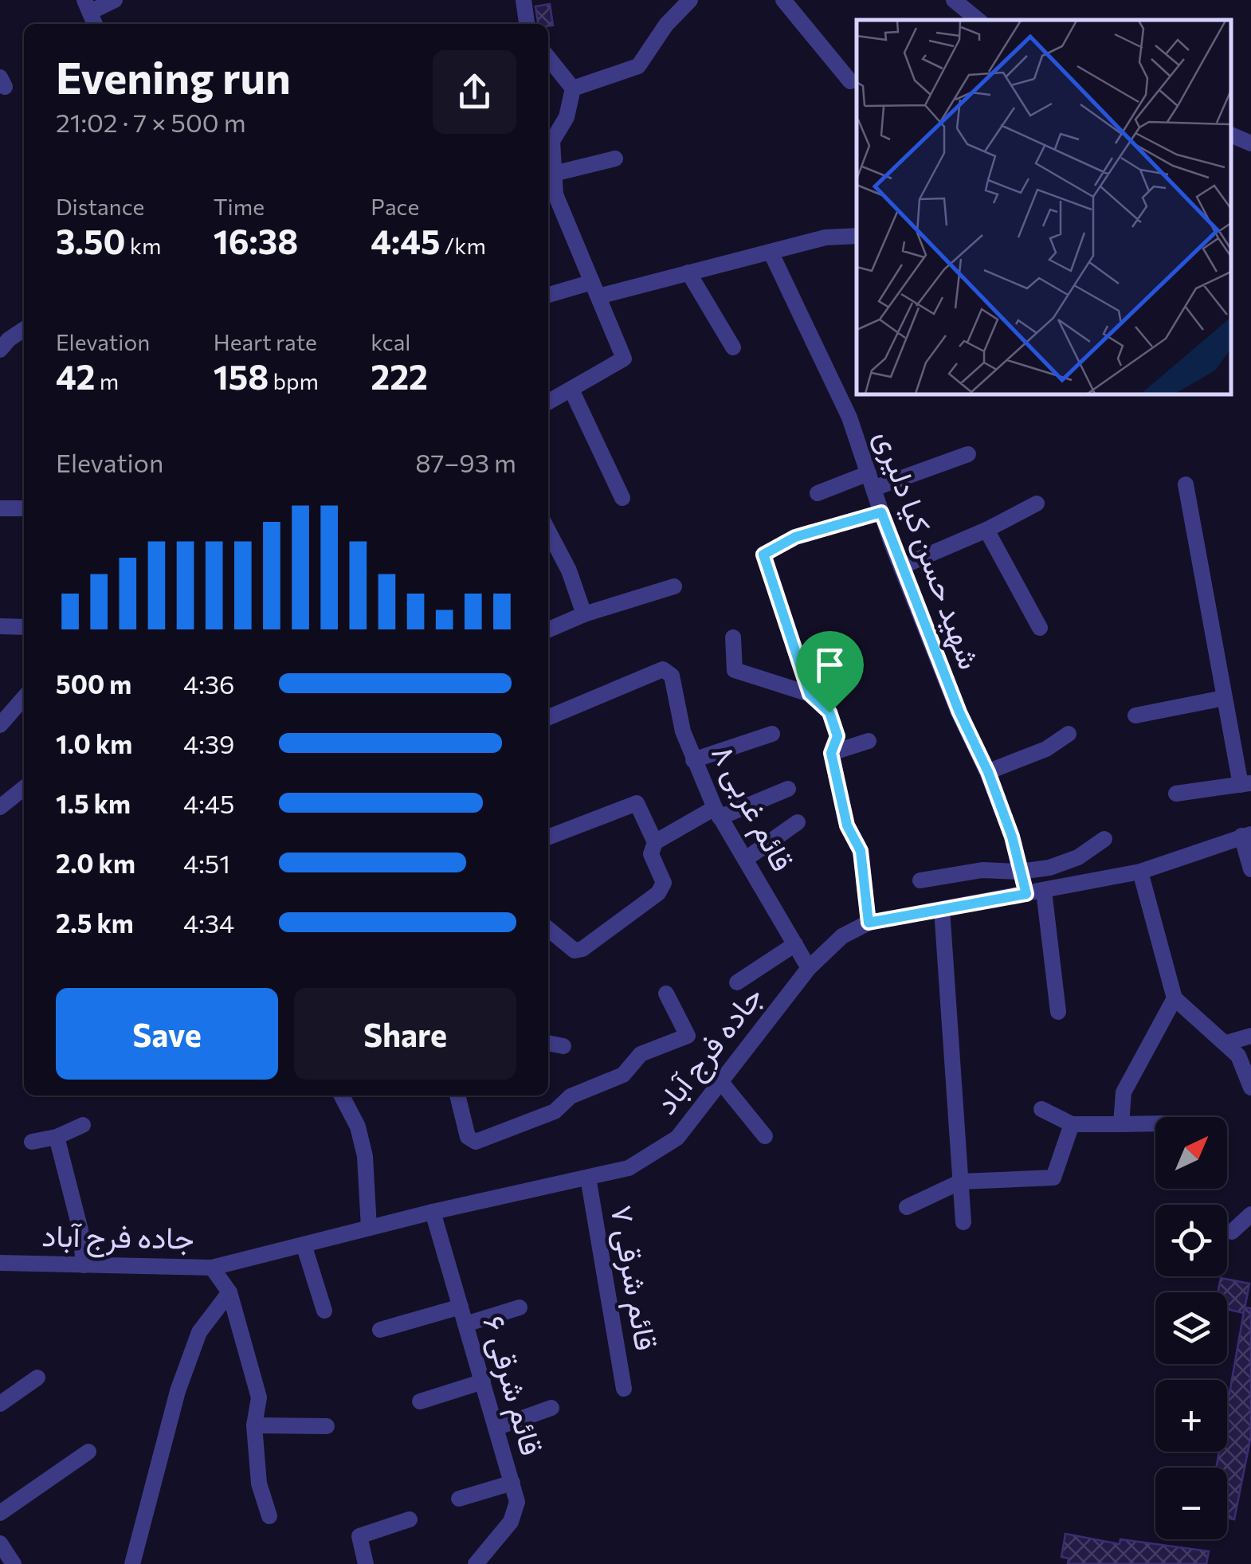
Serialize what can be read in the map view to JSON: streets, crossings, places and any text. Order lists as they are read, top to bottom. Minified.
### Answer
{"streets":{"street":["شهید حسن کیا دلیری","قائم غربی ۸","جاده فرج آباد","قائم شرقی ۷","قائم شرقی ۶"]},"crossings":[["شهید حسن کیا دلیری","جاده فرج آباد"],["قائم غربی ۸","جاده فرج آباد"],["جاده فرج آباد","قائم شرقی ۷"],["جاده فرج آباد","قائم شرقی ۶"]],"north":"top right","page":{"heading":["Evening run","21:02 · 7 × 500 m"],"stats":[["Distance","3.50 km"],["Time","16:38"],["Pace","4:45 /km"],["Elevation","42 m"],["Heart rate","158 bpm"],["kcal","222"]],"chart":["Elevation","87–93 m"],"list":[{"name":"500 m","note":"4:36"},{"name":"1.0 km","note":"4:39"},{"name":"1.5 km","note":"4:45"},{"name":"2.0 km","note":"4:51"},{"name":"2.5 km","note":"4:34"}],"buttons":["Save","Share"],"map_buttons":["+","−"]}}
